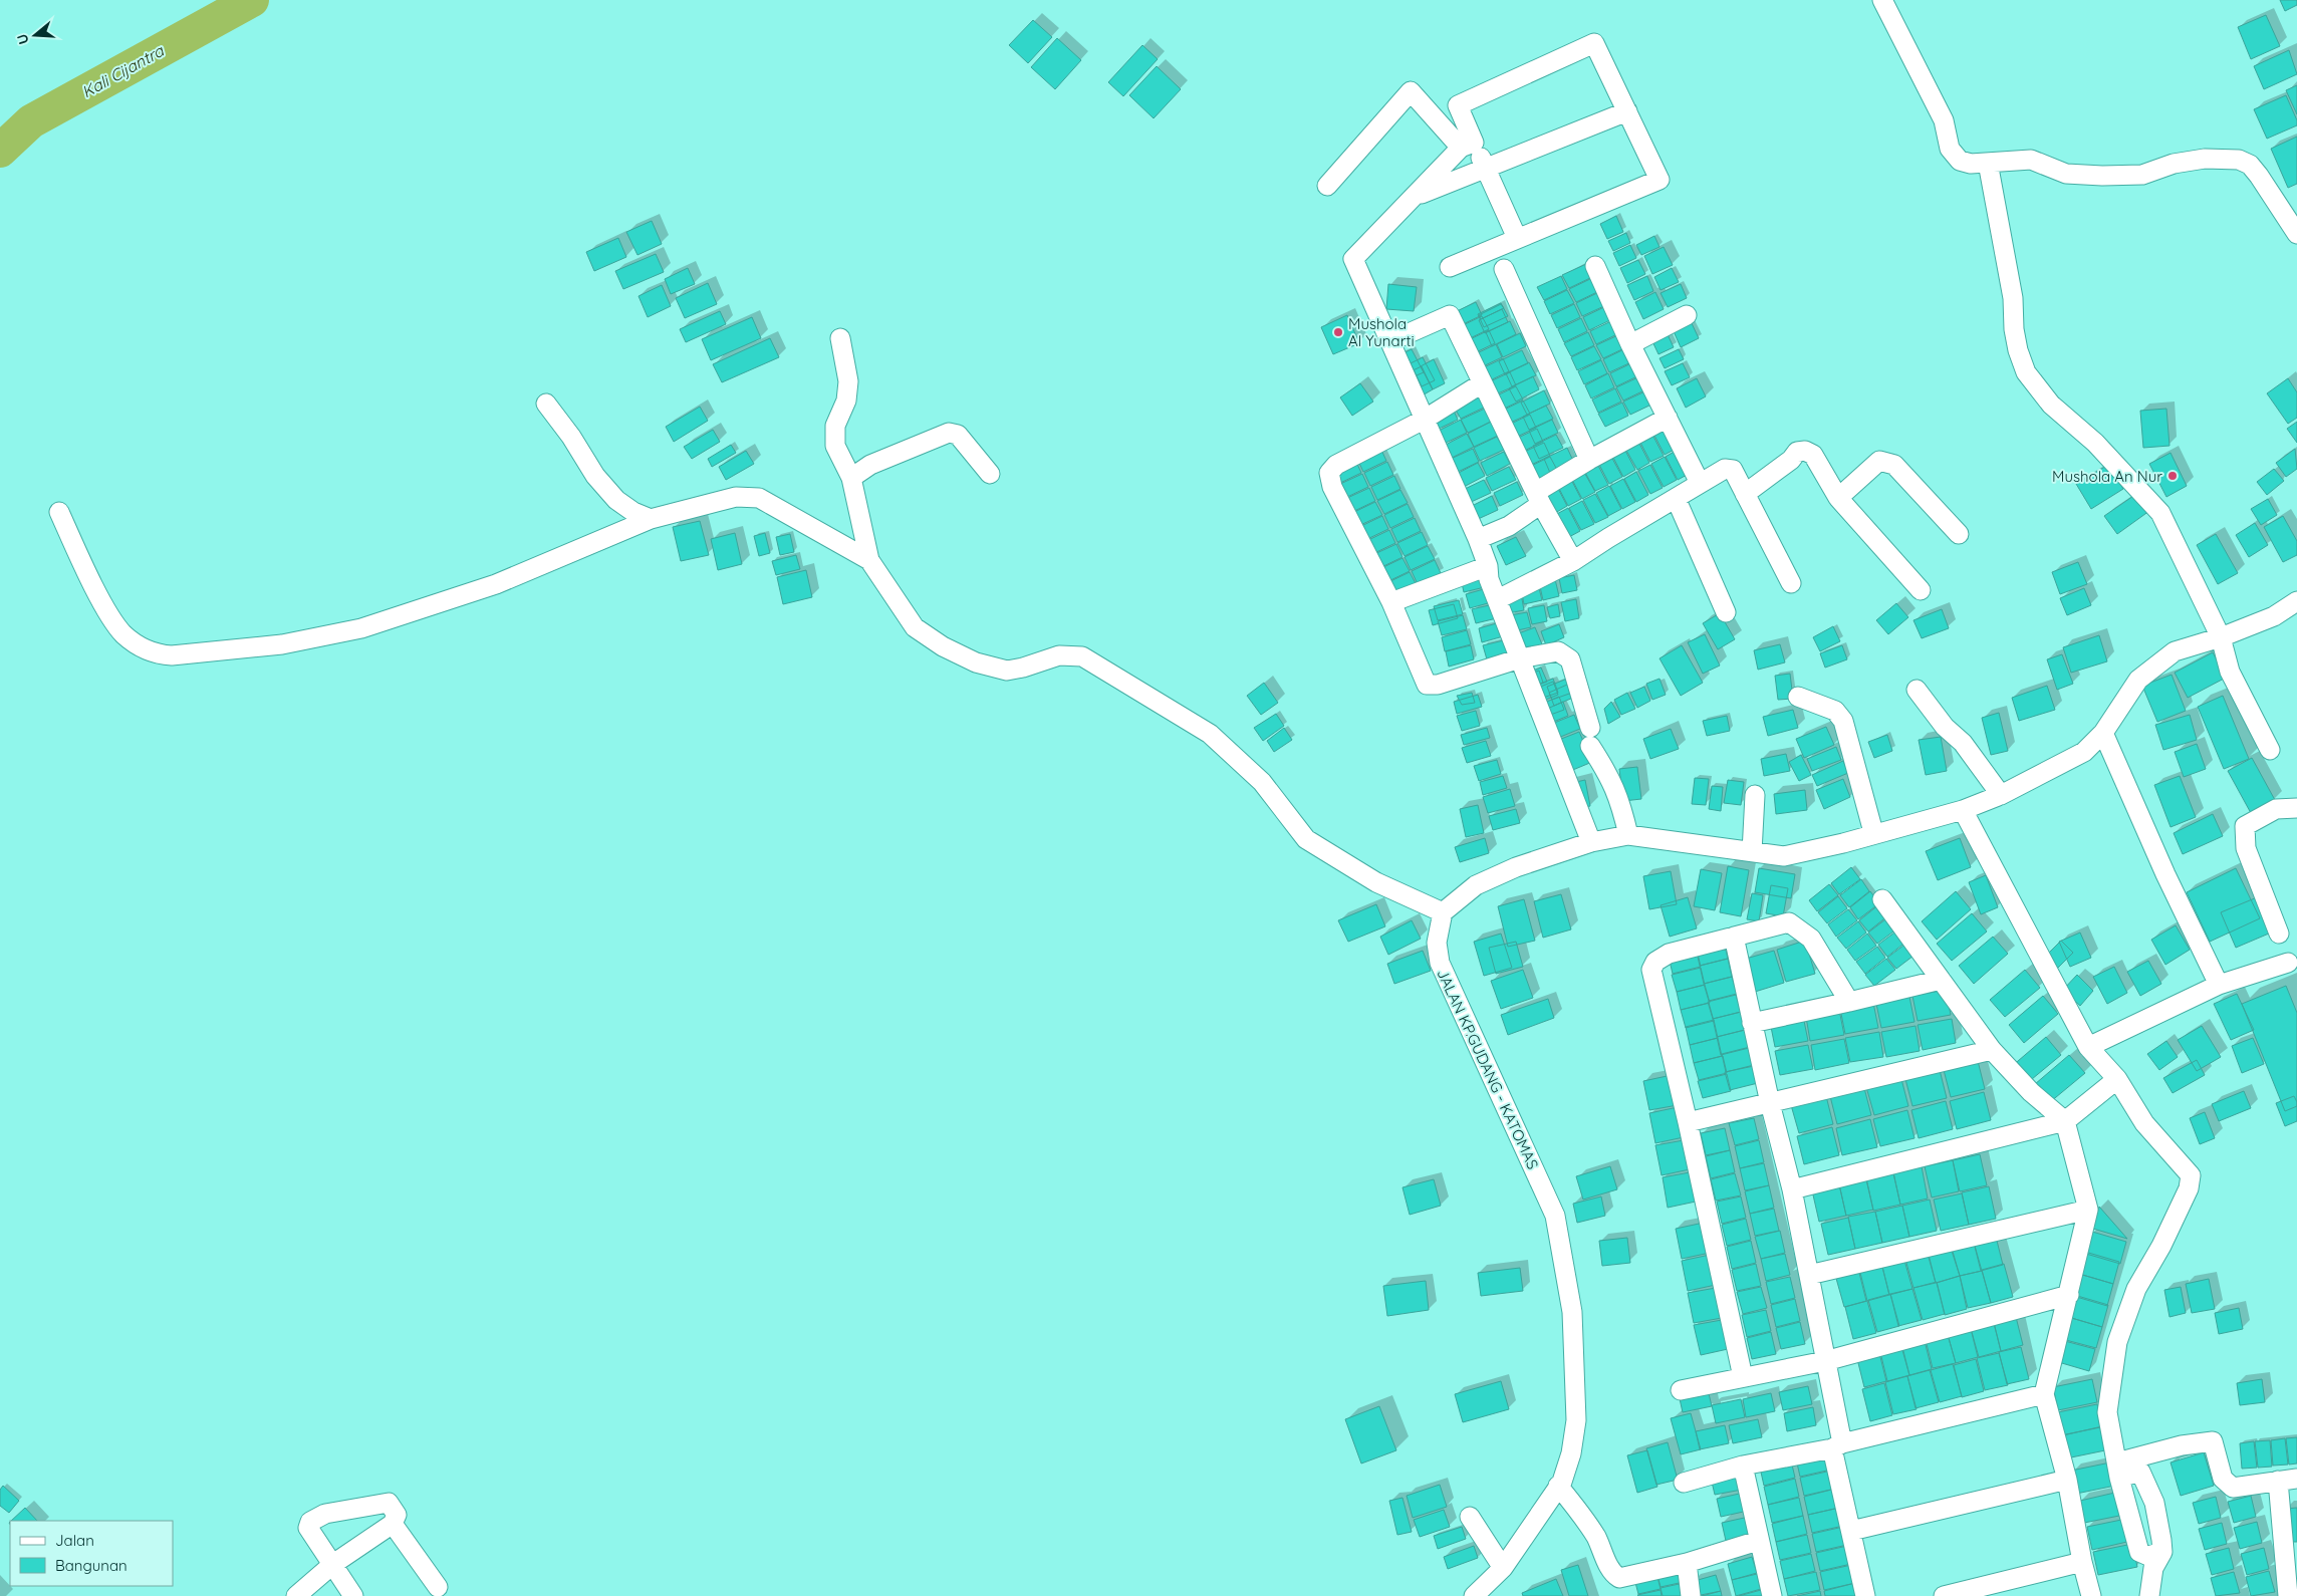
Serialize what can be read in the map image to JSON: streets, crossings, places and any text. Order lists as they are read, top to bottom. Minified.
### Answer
{"streets":{"street":["JALAN KP.GUDANG - KATOMAS"]},"water":["Kali Cijantra"],"places":["Mushola Al Yunarti","Mushola An Nur"],"legend":["Jalan","Bangunan"],"north":"left"}
